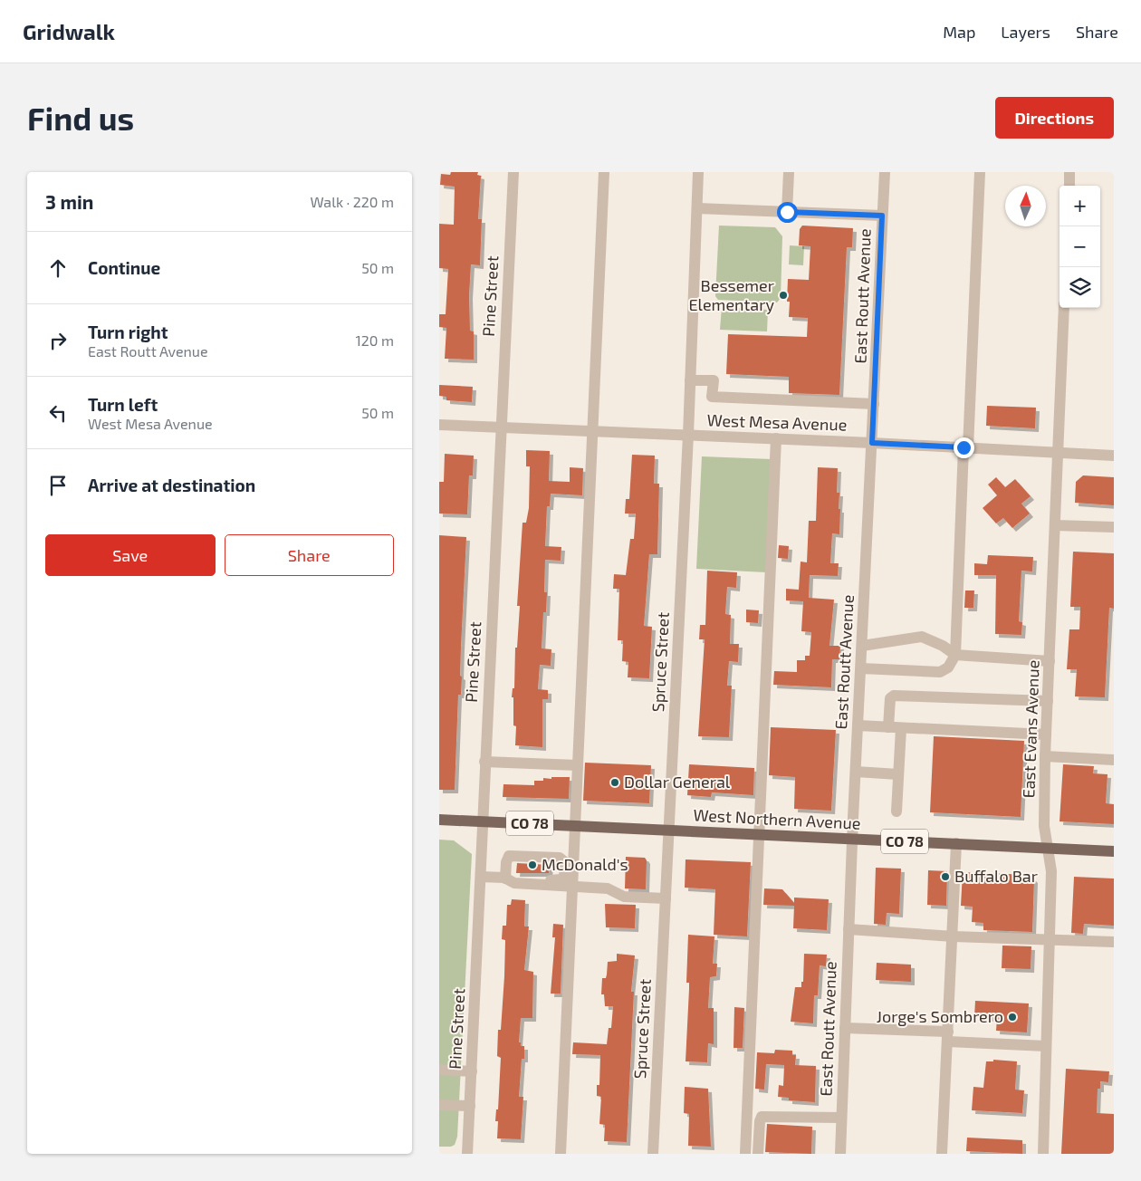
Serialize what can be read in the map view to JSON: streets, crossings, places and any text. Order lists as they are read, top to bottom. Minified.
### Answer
{"streets":{"main road":["West Northern Avenue","CO 78"],"street":["Pine Street","East Routt Avenue","West Mesa Avenue","Spruce Street","East Evans Avenue"]},"crossings":[["Pine Street","West Mesa Avenue"],["Pine Street","West Northern Avenue"],["East Routt Avenue","West Mesa Avenue"],["East Routt Avenue","West Northern Avenue"],["West Mesa Avenue","Spruce Street"],["West Mesa Avenue","East Evans Avenue"],["Spruce Street","West Northern Avenue"],["East Evans Avenue","West Northern Avenue"]],"places":["Bessemer Elementary","Dollar General","McDonald's","Buffalo Bar","Jorge's Sombrero"],"north":"top","page":{"header":"Gridwalk","nav":["Map","Layers","Share"],"buttons":["Directions",["Save","Share"]],"title":"Find us","heading":["3 min","Walk · 220 m"],"map_buttons":["+","−"],"list":[["Continue","50 m"],["Turn right","East Routt Avenue","120 m"],["Turn left","West Mesa Avenue","50 m"],"Arrive at destination"]}}
